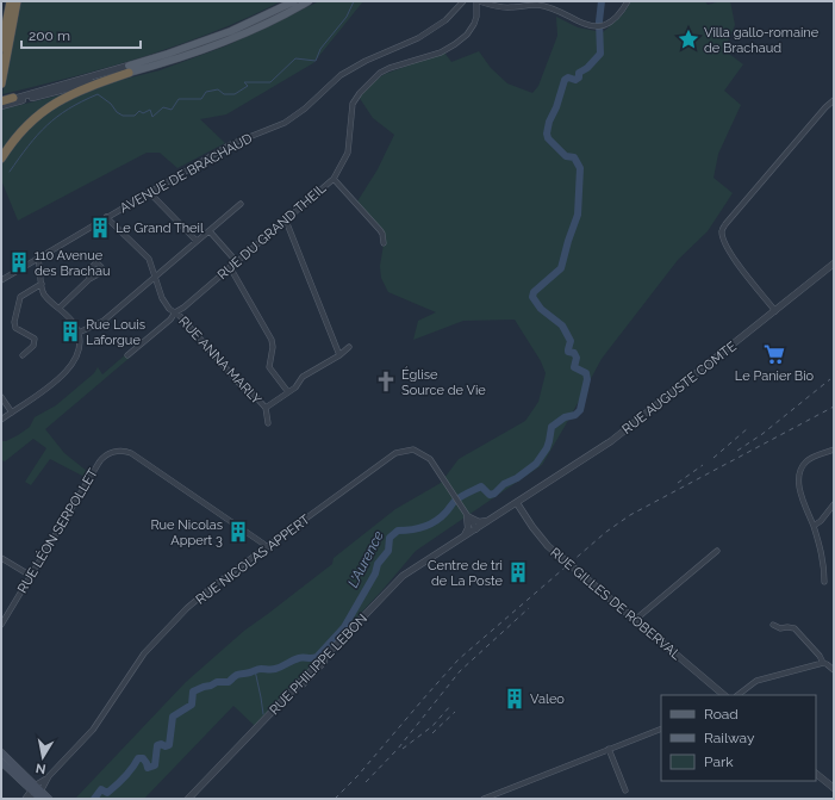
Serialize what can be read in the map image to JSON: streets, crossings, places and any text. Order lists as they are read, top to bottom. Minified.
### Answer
{"streets":{"street":["AVENUE DE BRACHAUD","RUE DU GRAND THEIL","RUE ANNA MARLY","RUE AUGUSTE COMTE","RUE LÉON SERPOLLET","RUE NICOLAS APPERT","RUE GILLES DE ROBERVAL","RUE PHILIPPE LEBON"]},"crossings":[["AVENUE DE BRACHAUD","RUE ANNA MARLY"],["RUE DU GRAND THEIL","RUE ANNA MARLY"],["RUE AUGUSTE COMTE","RUE GILLES DE ROBERVAL"],["RUE AUGUSTE COMTE","RUE PHILIPPE LEBON"],["RUE LÉON SERPOLLET","RUE NICOLAS APPERT"],["RUE NICOLAS APPERT","RUE PHILIPPE LEBON"],["RUE GILLES DE ROBERVAL","RUE PHILIPPE LEBON"]],"water":["L'Aurence"],"places":{"place":["Villa gallo-romaine de Brachaud"],"building":["Le Grand Theil","110 Avenue des Brachau","Rue Louis Laforgue","Rue Nicolas Appert 3","Centre de tri de La Poste","Valeo"],"supermarket":["Le Panier Bio"],"church":["Église Source de Vie"]},"legend":["Road","Railway","Park"],"scale_bar":"200 m","north":"bottom"}
